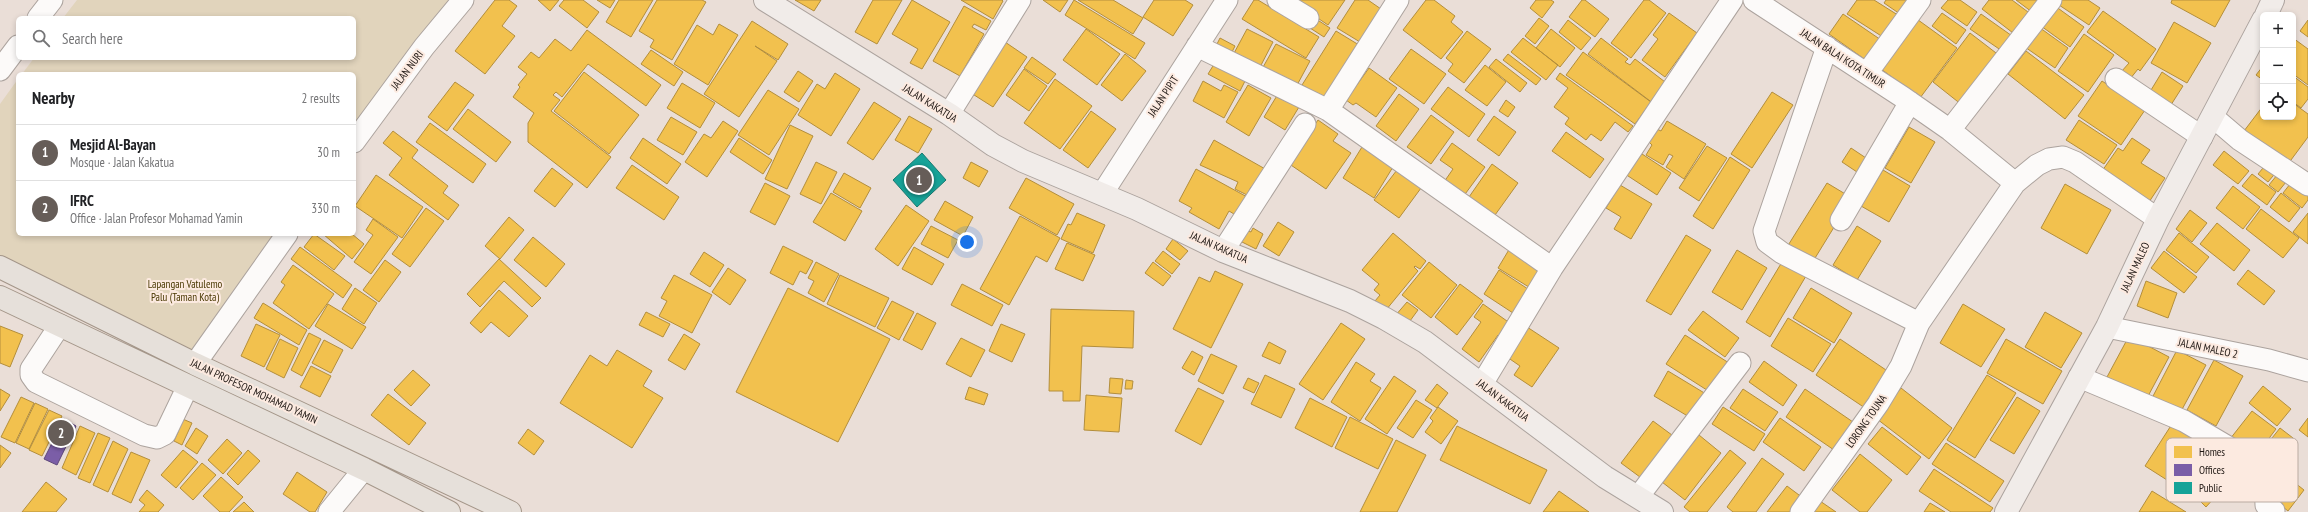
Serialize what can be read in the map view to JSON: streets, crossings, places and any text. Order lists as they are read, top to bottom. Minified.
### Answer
{"streets":{"main road":["JALAN PROFESOR MOHAMAD YAMIN"],"street":["JALAN BALAI KOTA TIMUR","JALAN NURI","JALAN PIPIT","JALAN KAKATUA","JALAN MALEO","JALAN MALEO 2","LORONG TOUNA"]},"crossings":[["JALAN BALAI KOTA TIMUR","LORONG TOUNA"],["JALAN PIPIT","JALAN KAKATUA"],["JALAN MALEO","JALAN MALEO 2"],["JALAN MALEO","LORONG TOUNA"]],"parks":["Lapangan Vatulemo Palu (Taman Kota)"],"legend":["Homes","Offices","Public"],"page":{"map_buttons":["+","−"],"search":"Search here","heading":["Nearby","2 results"],"list":[{"mark":"1","name":"Mesjid Al-Bayan","note":"Mosque · Jalan Kakatua","value":"30 m"},{"mark":"2","name":"IFRC","note":"Office · Jalan Profesor Mohamad Yamin","value":"330 m"}],"pins":["1","2"]}}
